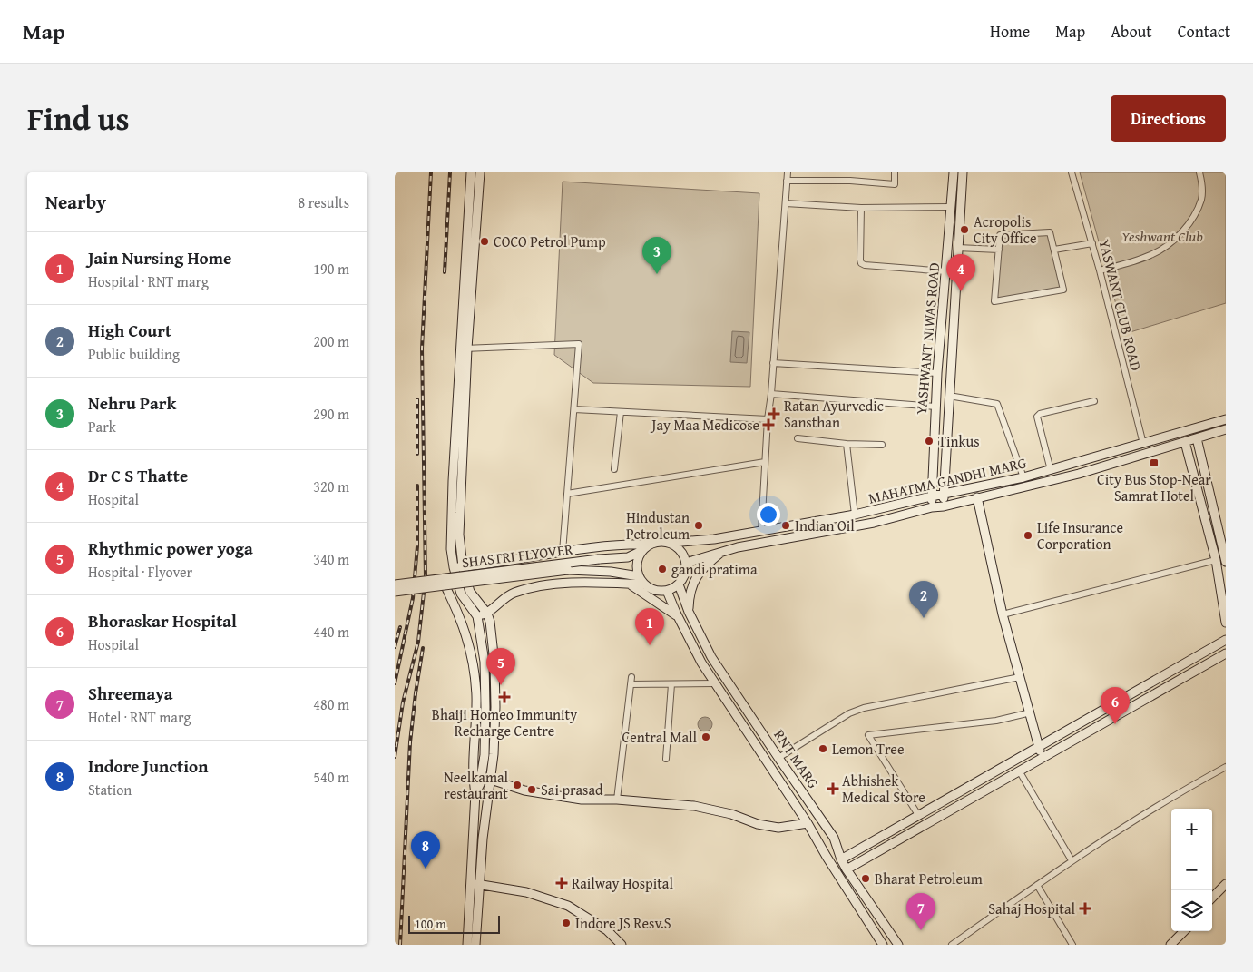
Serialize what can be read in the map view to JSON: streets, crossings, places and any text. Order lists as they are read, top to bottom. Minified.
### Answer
{"streets":{"street":["YASWANT CLUB ROAD","YASHWANT NIWAS ROAD","MAHATMA GANDHI MARG","SHASTRI FLYOVER","RNT MARG"]},"crossings":[["YASWANT CLUB ROAD","MAHATMA GANDHI MARG"],["YASHWANT NIWAS ROAD","MAHATMA GANDHI MARG"],["MAHATMA GANDHI MARG","SHASTRI FLYOVER"],["MAHATMA GANDHI MARG","RNT MARG"],["SHASTRI FLYOVER","RNT MARG"]],"parks":["Yeshwant Club"],"places":{"other":["Acropolis City Office","COCO Petrol Pump","Tinkus","Hindustan Petroleum","Indian Oil","Life Insurance Corporation","gandi pratima","Central Mall","Lemon Tree","Neelkamal restaurant","Sai prasad","Bharat Petroleum","Indore JS Resv.S"],"health":["Ratan Ayurvedic Sansthan","Jay Maa Medicose","Bhaiji Homeo Immunity Recharge Centre","Abhishek Medical Store","Railway Hospital","Sahaj Hospital"],"transit":["City Bus Stop-Near Samrat Hotel"]},"scale_bar":"100 m","page":{"header":"Map","nav":["Home","Map","About","Contact"],"title":"Find us","buttons":"Directions","heading":["Nearby","8 results"],"list":[{"mark":"1","name":"Jain Nursing Home","note":"Hospital · RNT marg","value":"190 m"},{"mark":"2","name":"High Court","note":"Public building","value":"200 m"},{"mark":"3","name":"Nehru Park","note":"Park","value":"290 m"},{"mark":"4","name":"Dr C S Thatte","note":"Hospital","value":"320 m"},{"mark":"5","name":"Rhythmic power yoga","note":"Hospital · Flyover","value":"340 m"},{"mark":"6","name":"Bhoraskar Hospital","note":"Hospital","value":"440 m"},{"mark":"7","name":"Shreemaya","note":"Hotel · RNT marg","value":"480 m"},{"mark":"8","name":"Indore Junction","note":"Station","value":"540 m"}],"pins":["3","4","2","1","5","6","8","7"],"map_buttons":["+","−"],"scale":"100 m"}}
